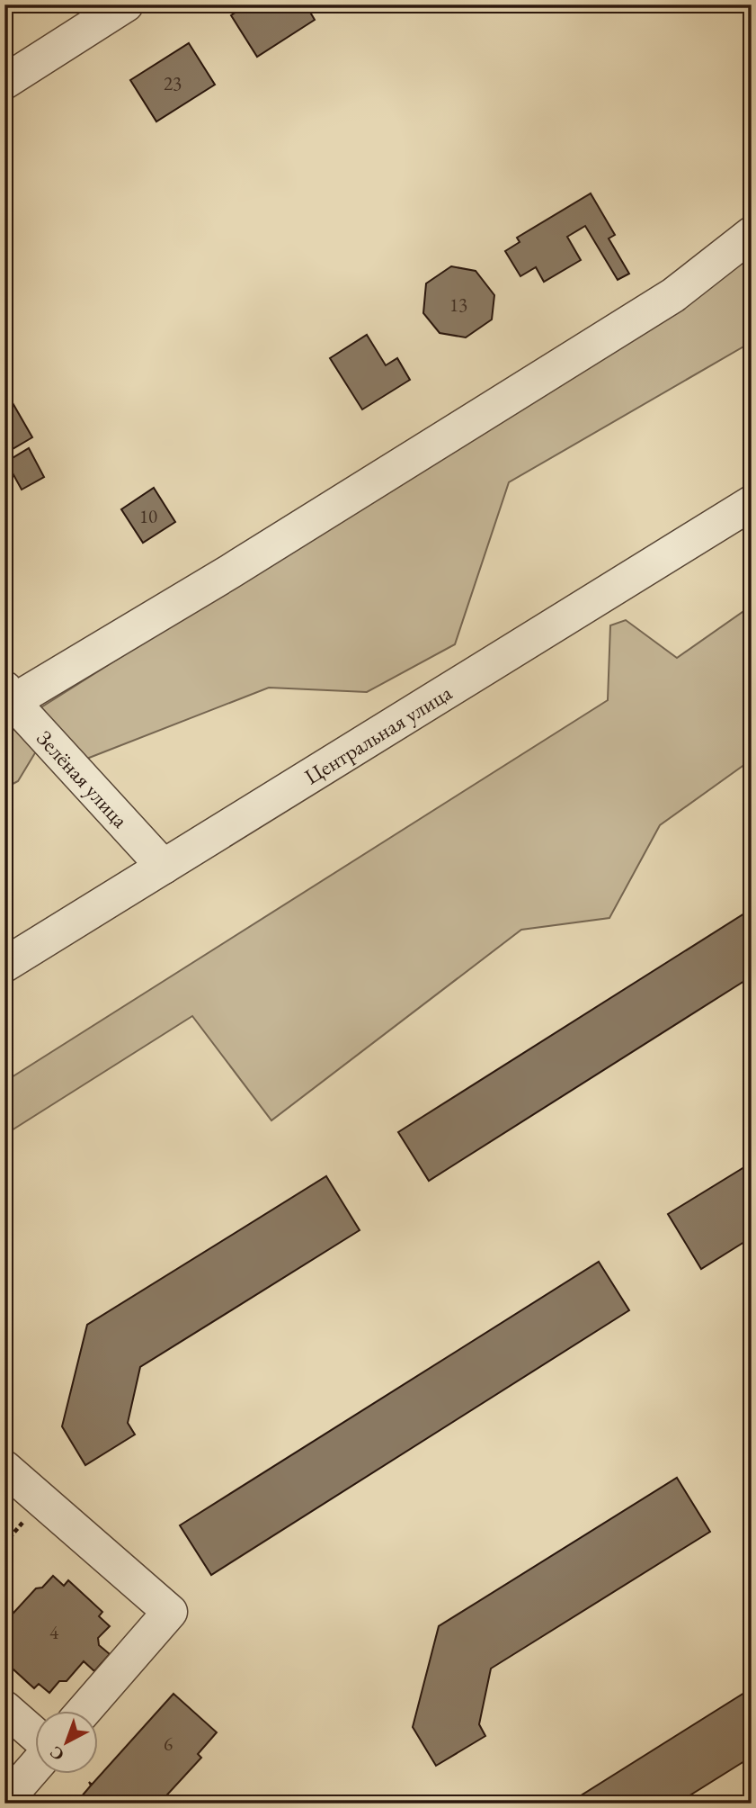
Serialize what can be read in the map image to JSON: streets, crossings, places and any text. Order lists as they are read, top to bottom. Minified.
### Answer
{"streets":{"street":["Центральная улица","Зелёная улица"]},"crossings":[["Центральная улица","Зелёная улица"]],"house_numbers":["23","13","10","4","6"],"north":"bottom left"}
